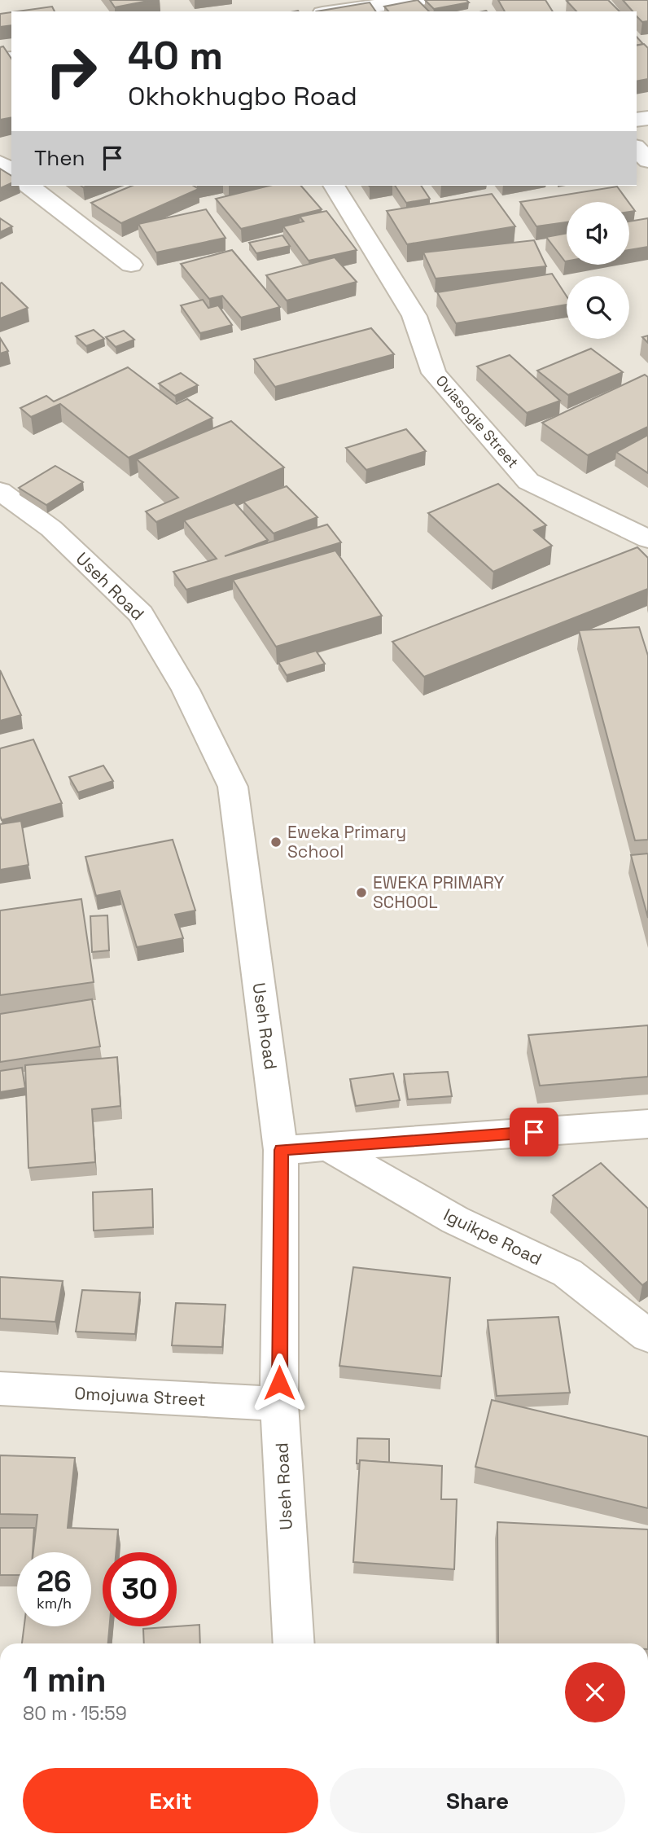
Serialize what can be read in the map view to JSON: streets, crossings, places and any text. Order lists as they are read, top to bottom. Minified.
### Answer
{"streets":{"street":["Oviasogie Street","Useh Road","Iguikpe Road","Omojuwa Street"]},"crossings":[["Useh Road","Omojuwa Street"]],"places":["Eweka Primary School","EWEKA PRIMARY SCHOOL"],"page":{"turn":["40 m","Okhokhugbo Road"],"then":"Then","speed":"26 km/h","limit":"30","heading":["1 min","80 m · 15:59"],"buttons":["Exit","Share"]}}
